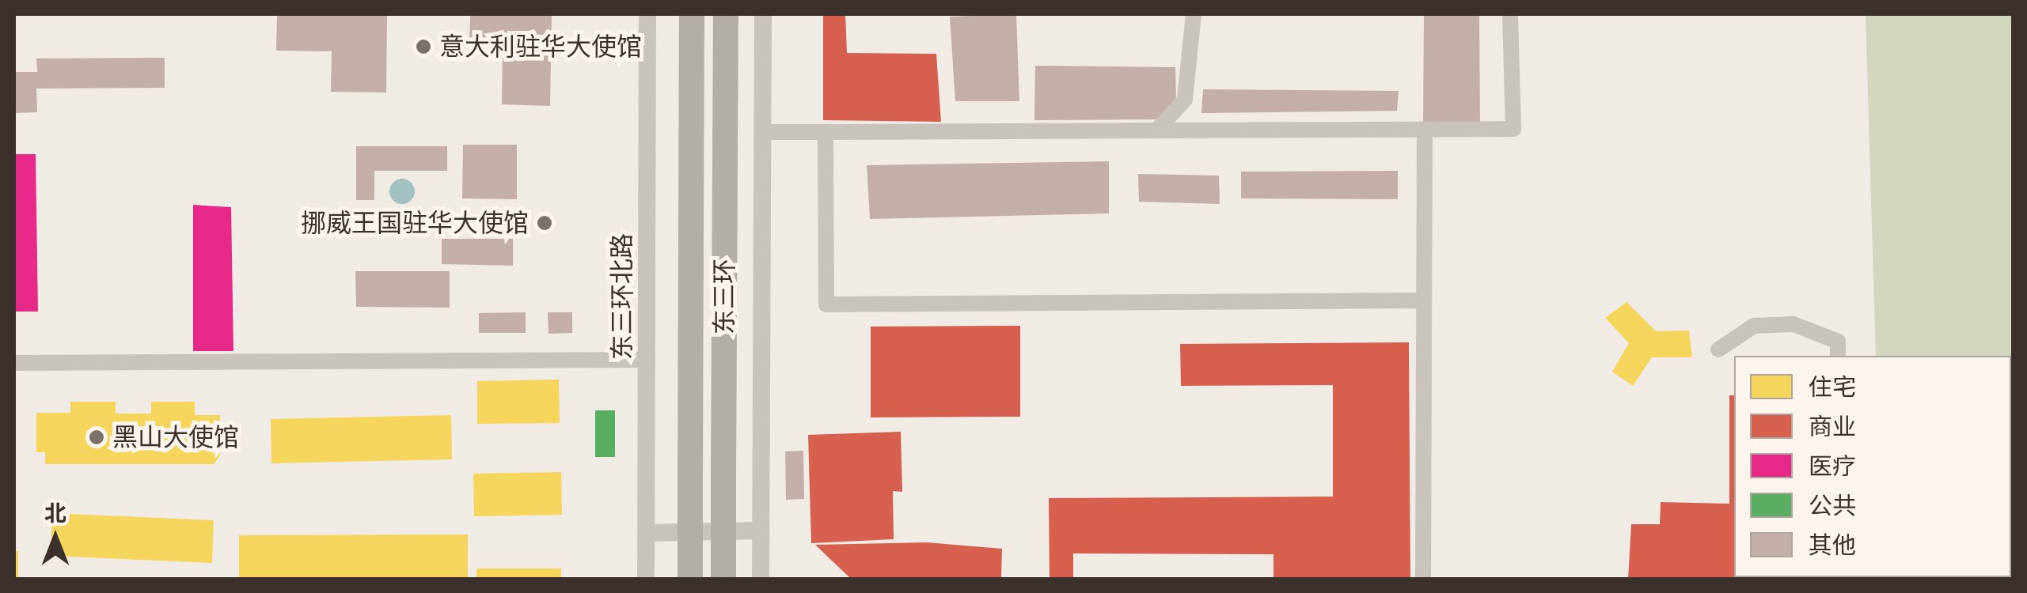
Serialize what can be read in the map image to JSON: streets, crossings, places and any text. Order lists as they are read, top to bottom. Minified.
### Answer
{"streets":{"highway":["东三环"],"street":["东三环北路"]},"places":["意大利驻华大使馆","挪威王国驻华大使馆","黑山大使馆"],"legend":["住宅","商业","医疗","公共","其他"],"north":"top"}
